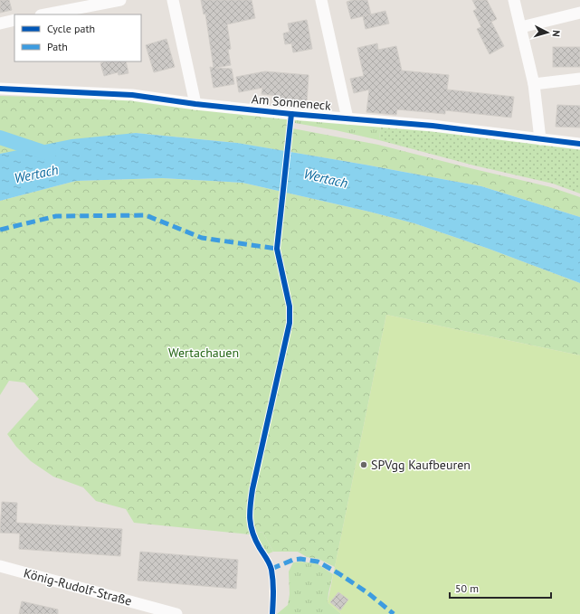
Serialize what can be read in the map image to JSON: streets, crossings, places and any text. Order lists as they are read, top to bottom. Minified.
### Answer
{"streets":{"street":["Am Sonneneck","König-Rudolf-Straße"]},"water":["Wertach"],"parks":["Wertachauen"],"places":["SPVgg Kaufbeuren"],"legend":["Cycle path","Path"],"scale_bar":"50 m","north":"right"}
